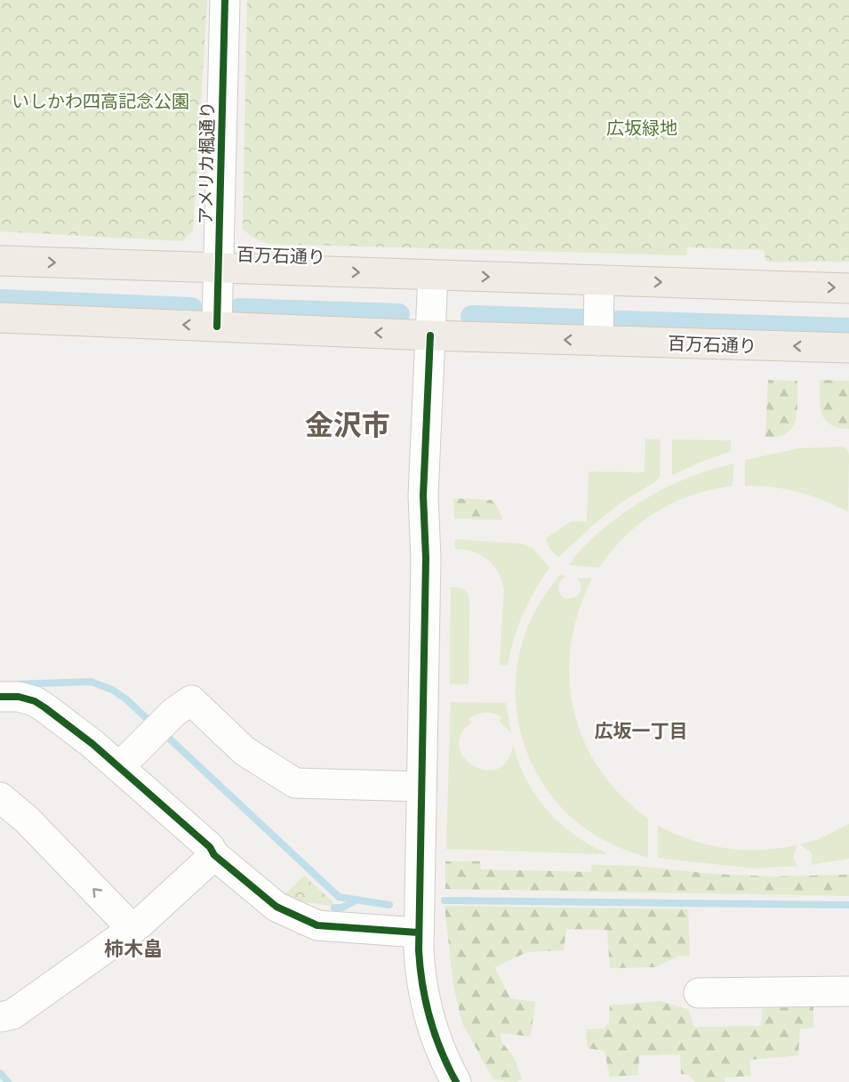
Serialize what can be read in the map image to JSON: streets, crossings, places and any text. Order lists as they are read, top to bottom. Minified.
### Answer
{"streets":{"main road":["百万石通り"],"street":["アメリカ楓通り"]},"crossings":[["アメリカ楓通り","百万石通り"]],"districts":["金沢市","広坂一丁目","柿木畠"],"parks":["いしかわ四高記念公園","広坂緑地"]}
